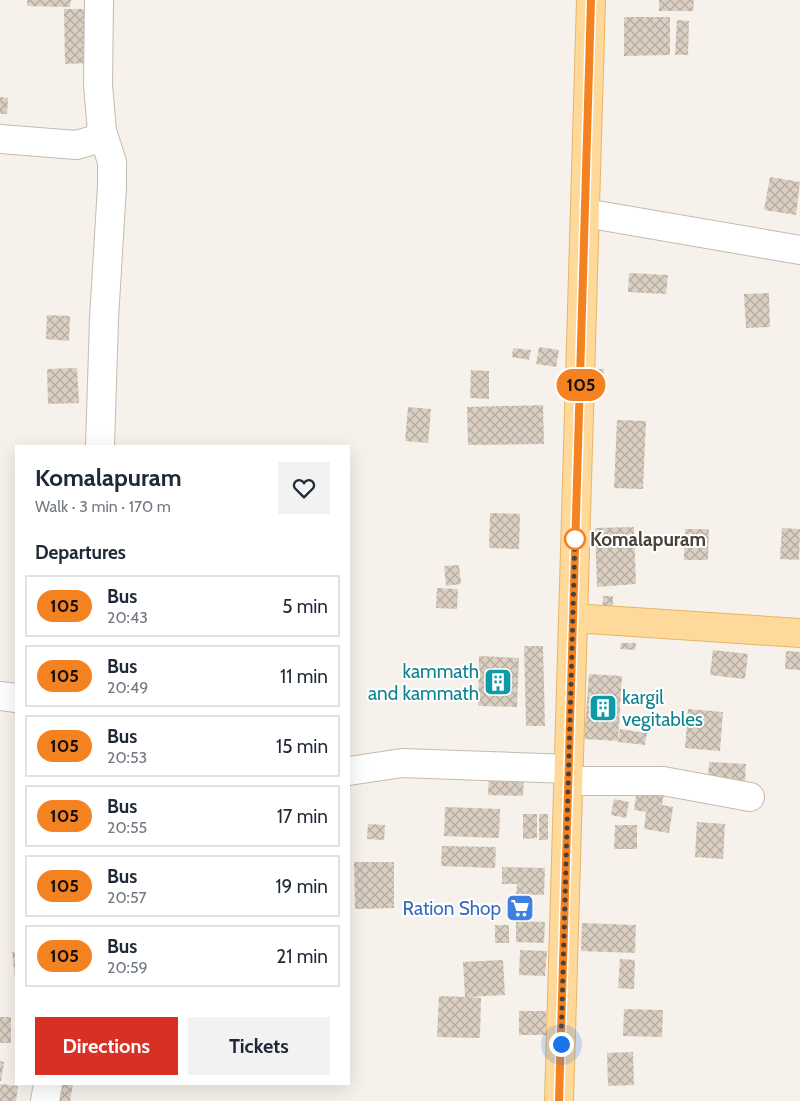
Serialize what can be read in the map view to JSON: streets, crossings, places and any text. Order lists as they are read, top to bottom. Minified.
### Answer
{"places":{"other":["Komalapuram"],"building":["kammath and kammath","kargil vegitables"],"supermarket":["Ration Shop"]},"lines":["bus line 105"],"page":{"on_map":"105","heading":[["Komalapuram","Walk · 3 min · 170 m"],"Departures"],"list":[{"mark":"105","name":"Bus","note":"20:43","value":"5 min"},{"mark":"105","name":"Bus","note":"20:49","value":"11 min"},{"mark":"105","name":"Bus","note":"20:53","value":"15 min"},{"mark":"105","name":"Bus","note":"20:55","value":"17 min"},{"mark":"105","name":"Bus","note":"20:57","value":"19 min"},{"mark":"105","name":"Bus","note":"20:59","value":"21 min"}],"buttons":["Directions","Tickets"]}}
